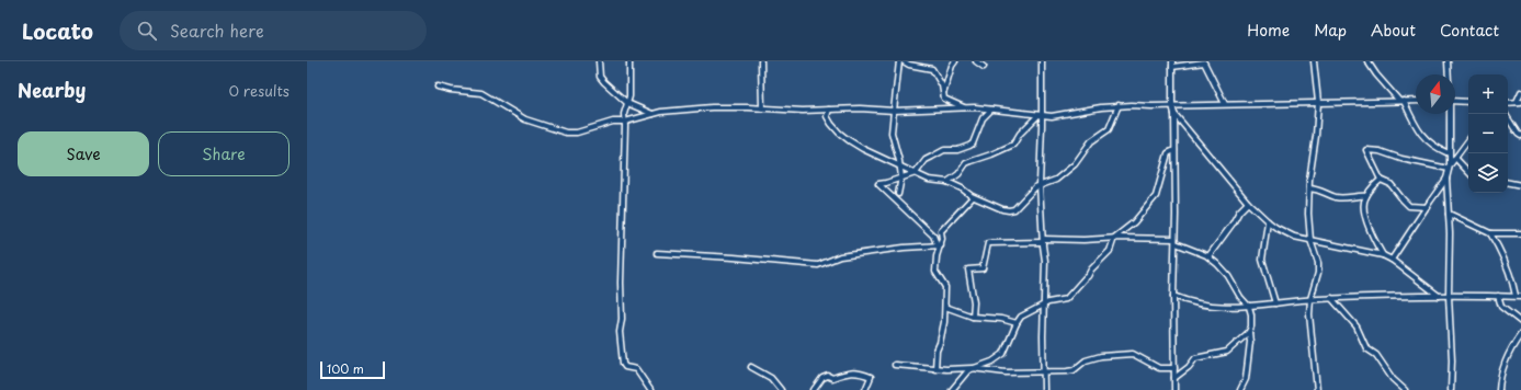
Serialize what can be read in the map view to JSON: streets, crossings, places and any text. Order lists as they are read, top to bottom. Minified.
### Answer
{"scale_bar":"100 m","north":"top","page":{"header":"Locato","search":"Search here","nav":["Home","Map","About","Contact"],"heading":["Nearby","0 results"],"map_buttons":["+","−"],"buttons":["Save","Share"],"scale":"100 m"}}
